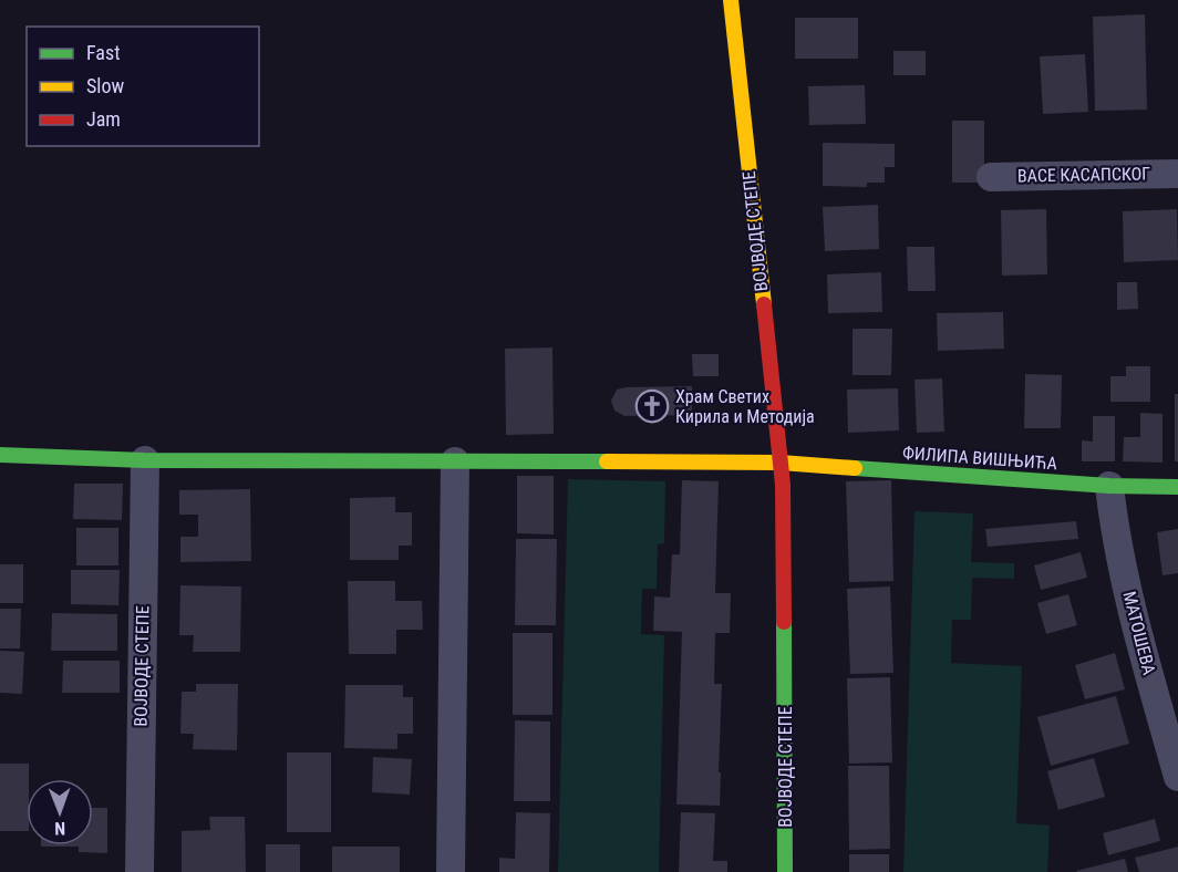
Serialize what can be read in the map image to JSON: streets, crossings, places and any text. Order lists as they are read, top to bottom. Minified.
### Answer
{"streets":{"street":["ВАСЕ КАСАПСКОГ","ВОЈВОДЕ СТЕПЕ","ФИЛИПА ВИШЊИЋА","МАТОШЕВА"]},"crossings":[["ВОЈВОДЕ СТЕПЕ","ФИЛИПА ВИШЊИЋА"],["ФИЛИПА ВИШЊИЋА","МАТОШЕВА"]],"places":{"church":["Храм Светих Кирила и Методија"]},"legend":["Fast","Slow","Jam"],"north":"bottom"}
